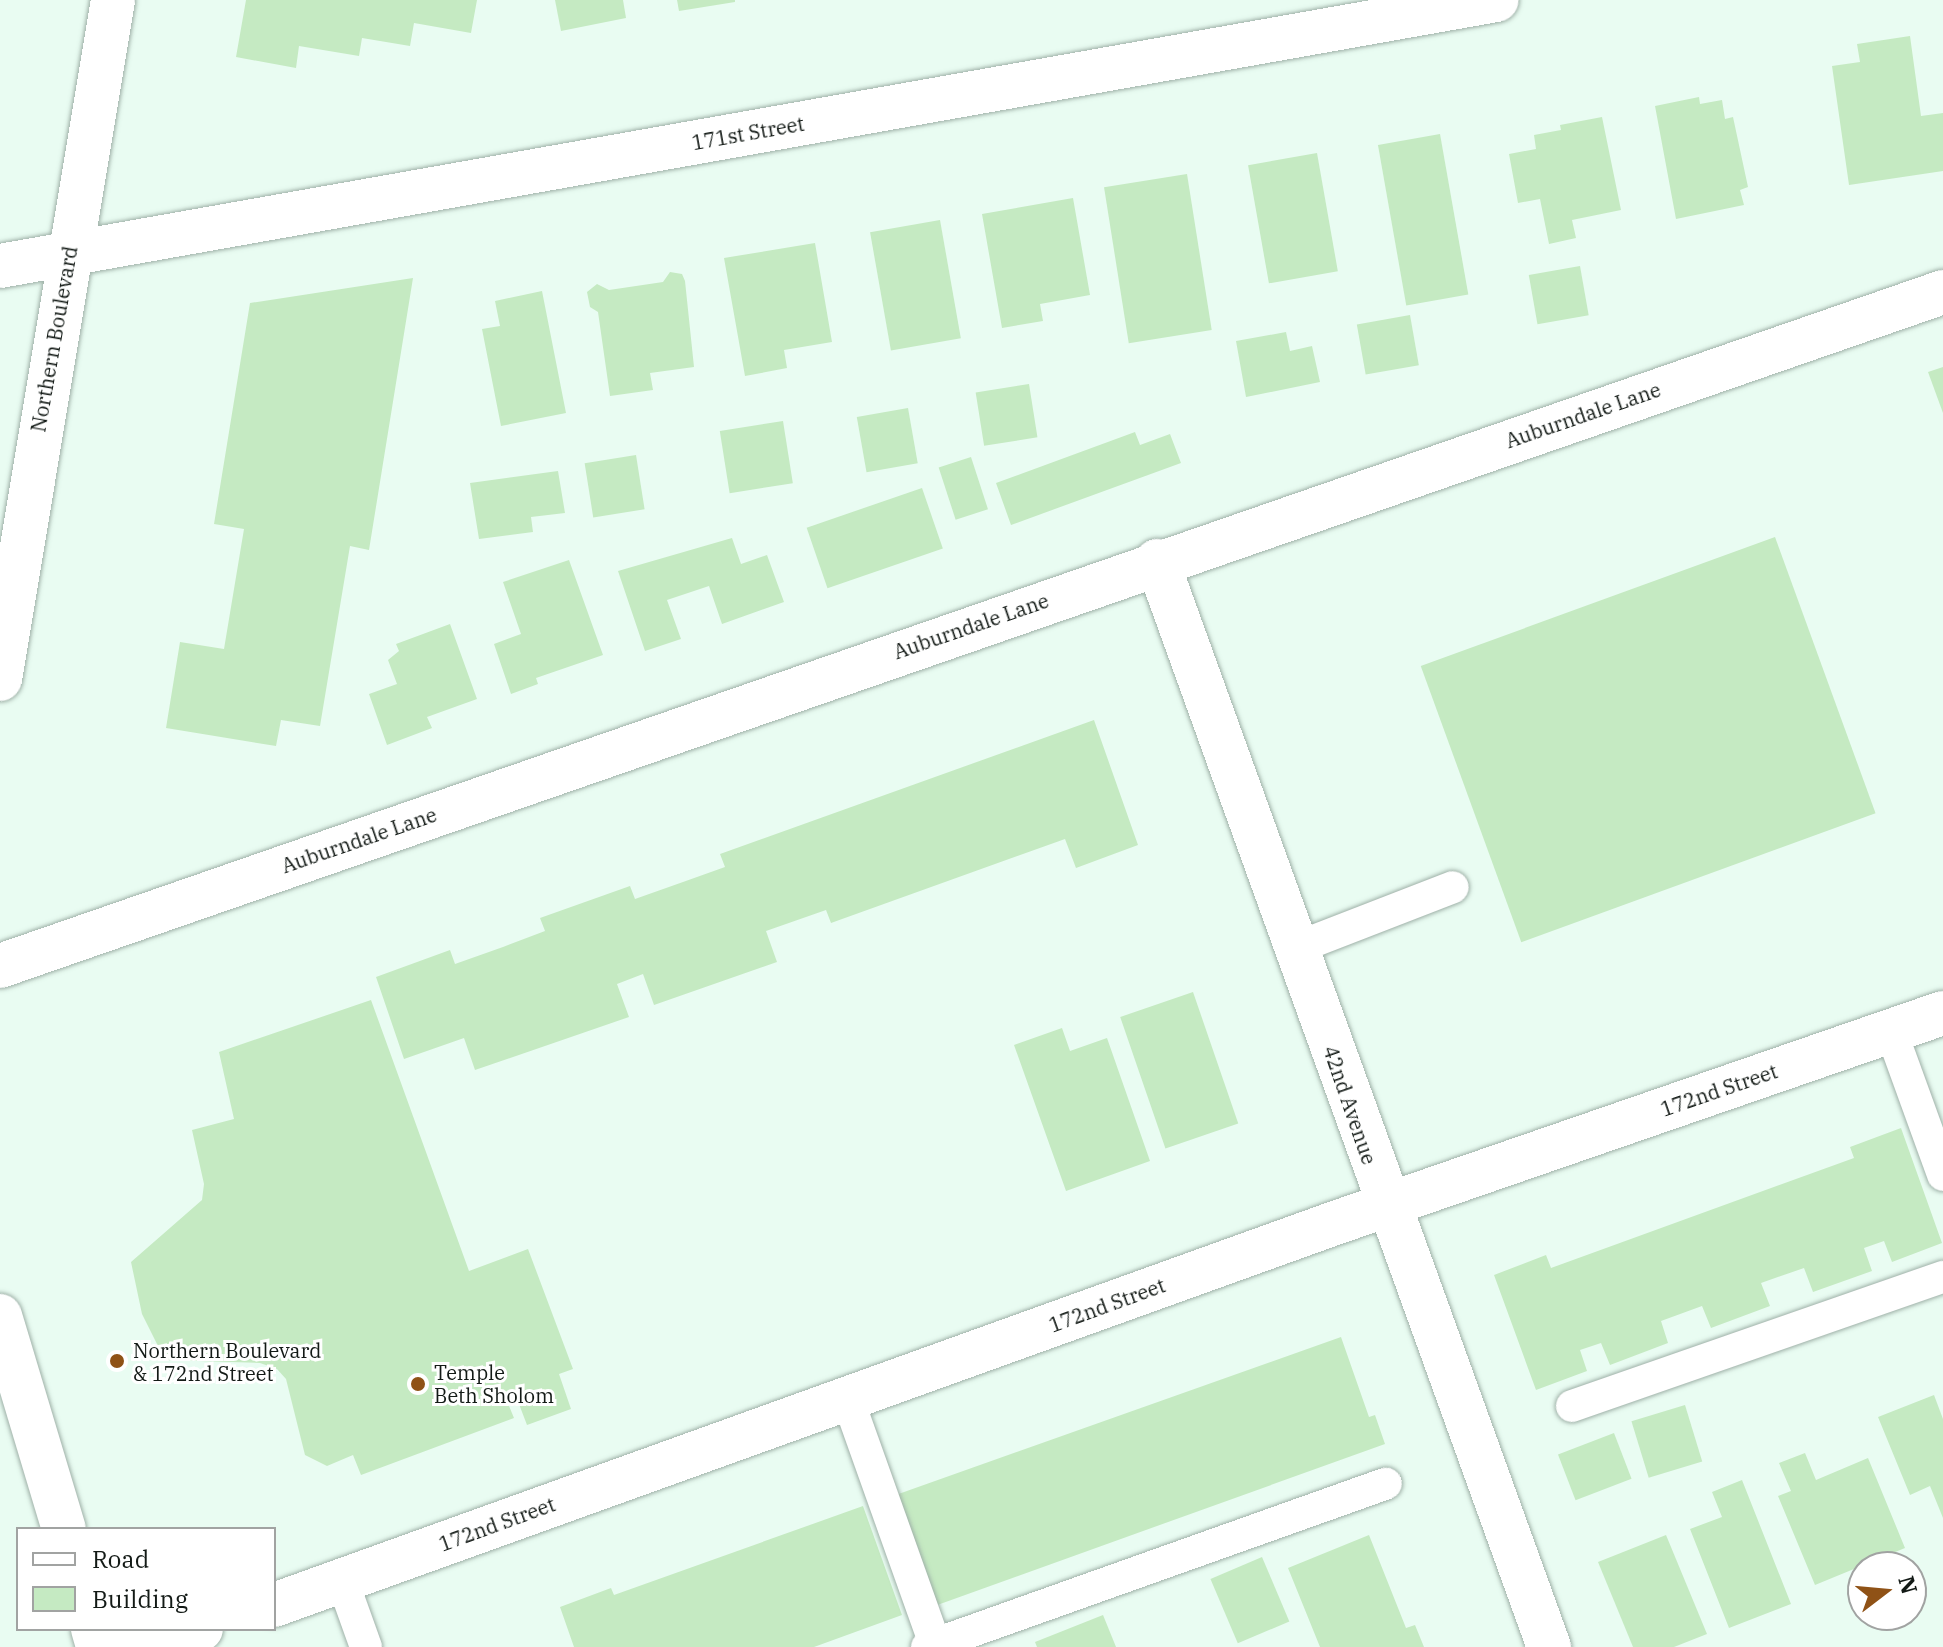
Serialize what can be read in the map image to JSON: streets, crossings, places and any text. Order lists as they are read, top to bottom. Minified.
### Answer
{"streets":{"street":["171st Street","Northern Boulevard","Auburndale Lane","172nd Street","42nd Avenue"]},"crossings":[["171st Street","Northern Boulevard"],["Auburndale Lane","42nd Avenue"],["172nd Street","42nd Avenue"]],"places":["Northern Boulevard & 172nd Street","Temple Beth Sholom"],"legend":["Road","Building"],"north":"right"}
